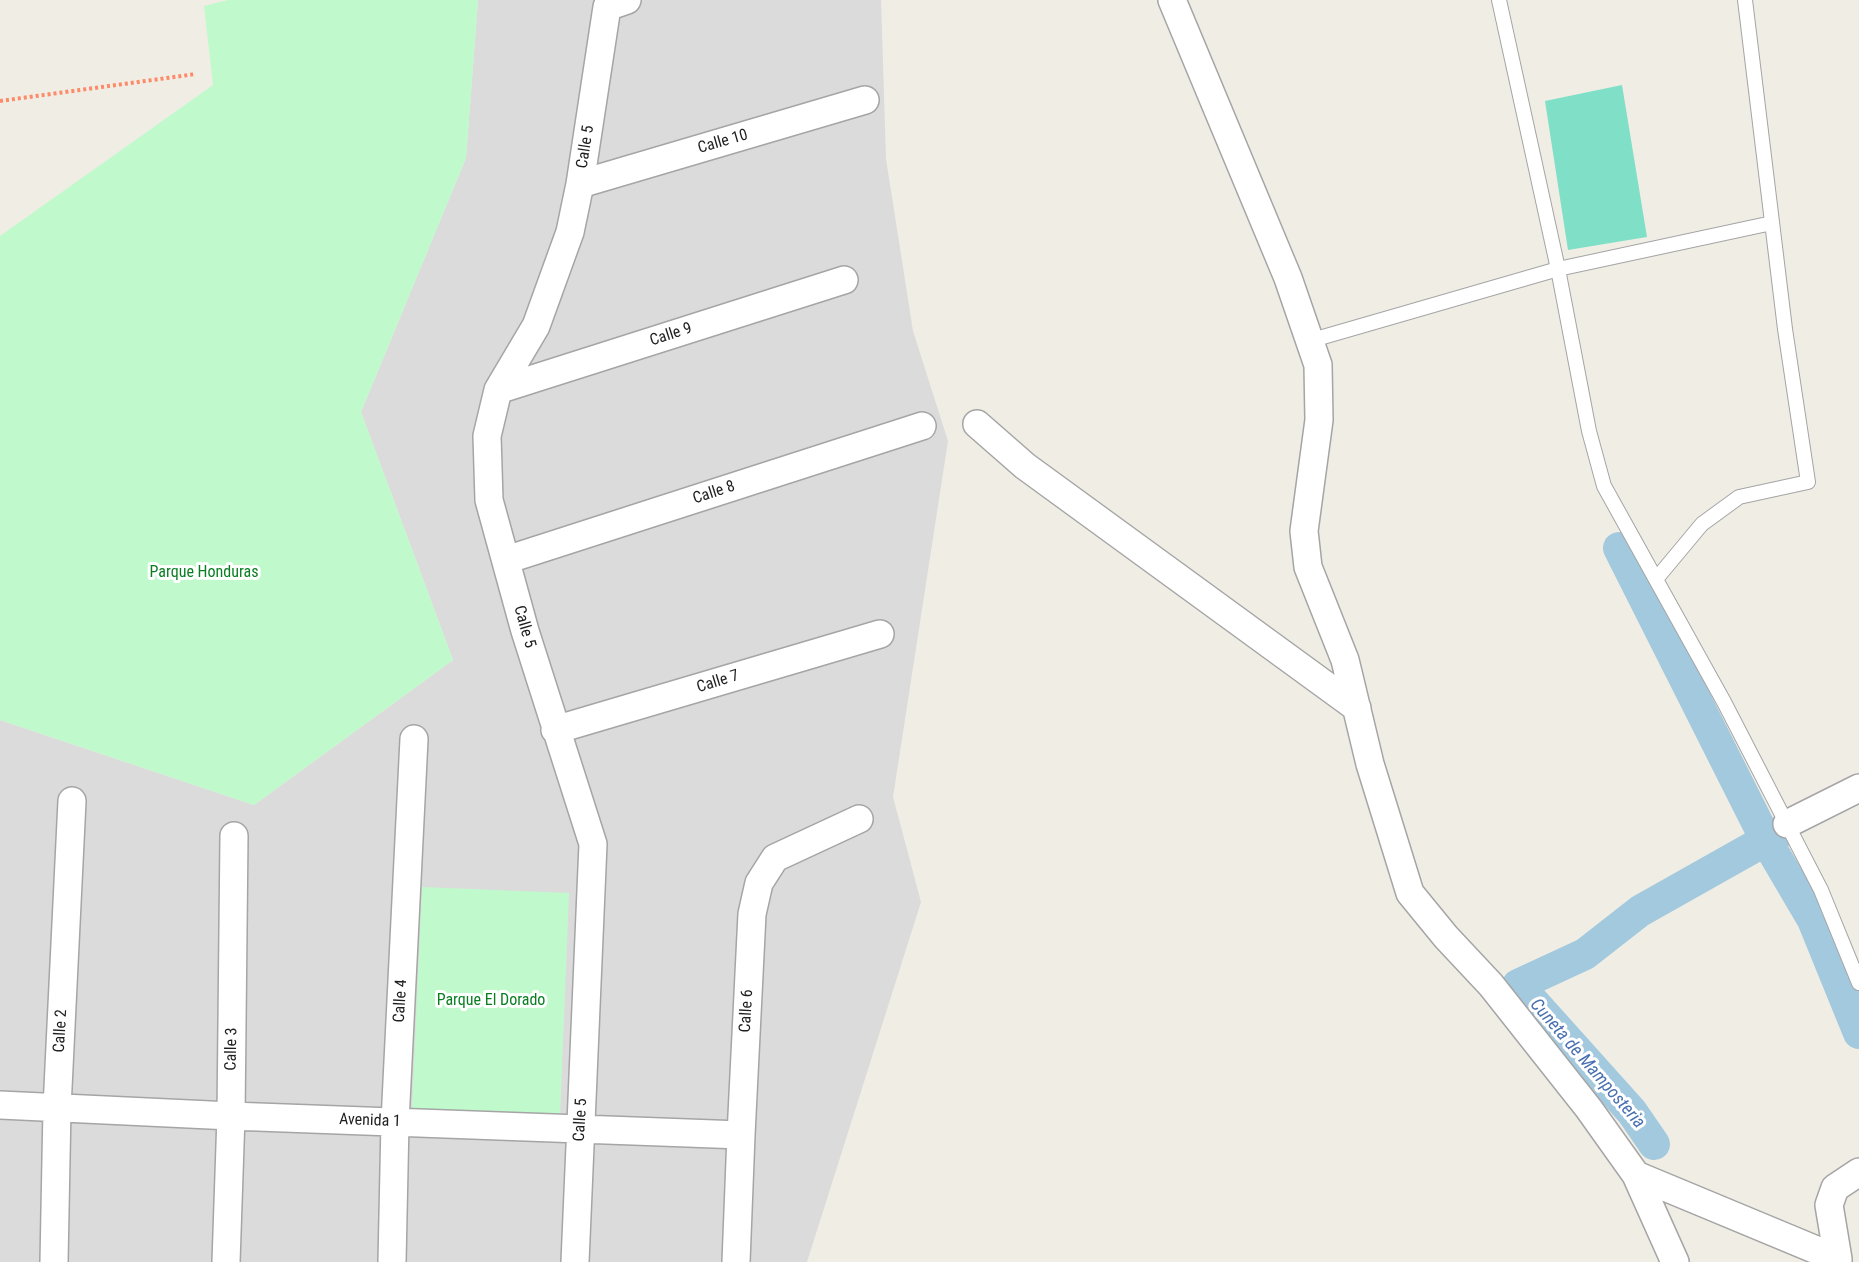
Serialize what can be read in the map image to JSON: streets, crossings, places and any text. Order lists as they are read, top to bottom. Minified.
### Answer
{"streets":{"street":["Calle 10","Calle 5","Calle 9","Calle 8","Calle 7","Calle 4","Calle 6","Calle 2","Calle 3","Avenida 1"]},"crossings":[["Calle 10","Calle 5"],["Calle 5","Calle 9"],["Calle 5","Calle 8"],["Calle 5","Calle 7"],["Calle 5","Avenida 1"],["Calle 4","Avenida 1"],["Calle 6","Avenida 1"],["Calle 2","Avenida 1"],["Calle 3","Avenida 1"]],"water":["Cuneta de Mamposteria"],"parks":["Parque Honduras","Parque El Dorado"]}
